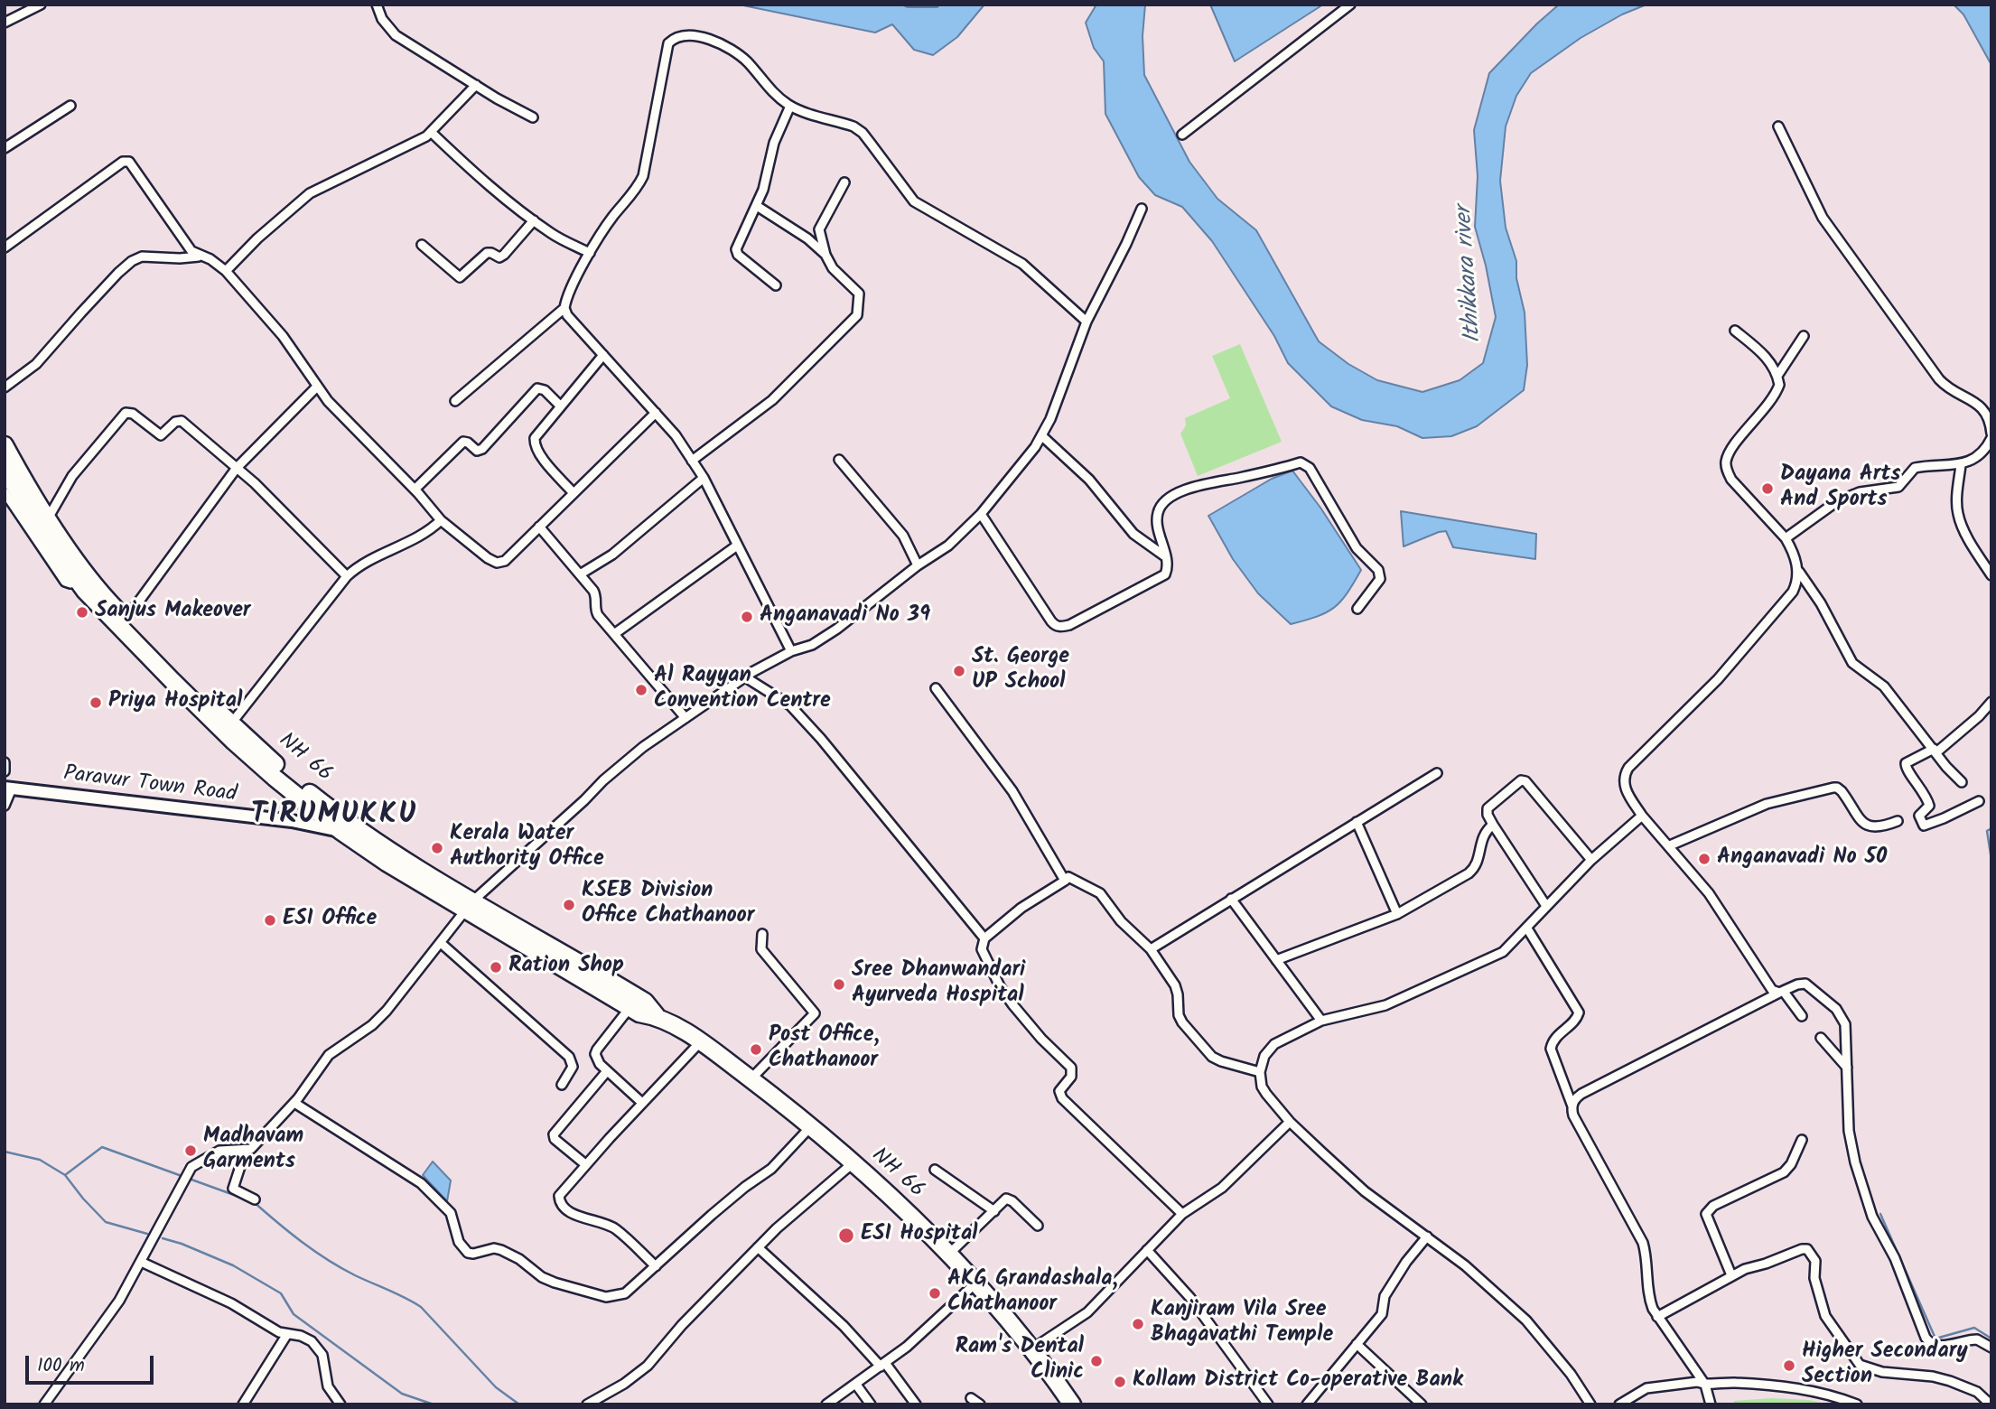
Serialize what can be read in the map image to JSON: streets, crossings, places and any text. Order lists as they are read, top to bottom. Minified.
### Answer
{"streets":{"highway":["NH 66"],"main road":["Paravur Town Road"]},"crossings":[["NH 66","Paravur Town Road"]],"districts":["TIRUMUKKU"],"water":["Ithikkara river"],"places":["Dayana Arts And Sports","Sanjus Makeover","Anganavadi No 39","St. George UP School","Al Rayyan Convention Centre","Priya Hospital","Kerala Water Authority Office","Anganavadi No 50","KSEB Division Office Chathanoor","ESI Office","Ration Shop","Sree Dhanwandari Ayurveda Hospital","Post Office, Chathanoor","Madhavam Garments","ESI Hospital","AKG Grandashala, Chathanoor","Kanjiram Vila Sree Bhagavathi Temple","Ram's Dental Clinic","Higher Secondary Section","Kollam District Co-operative Bank"],"scale_bar":"100 m"}
